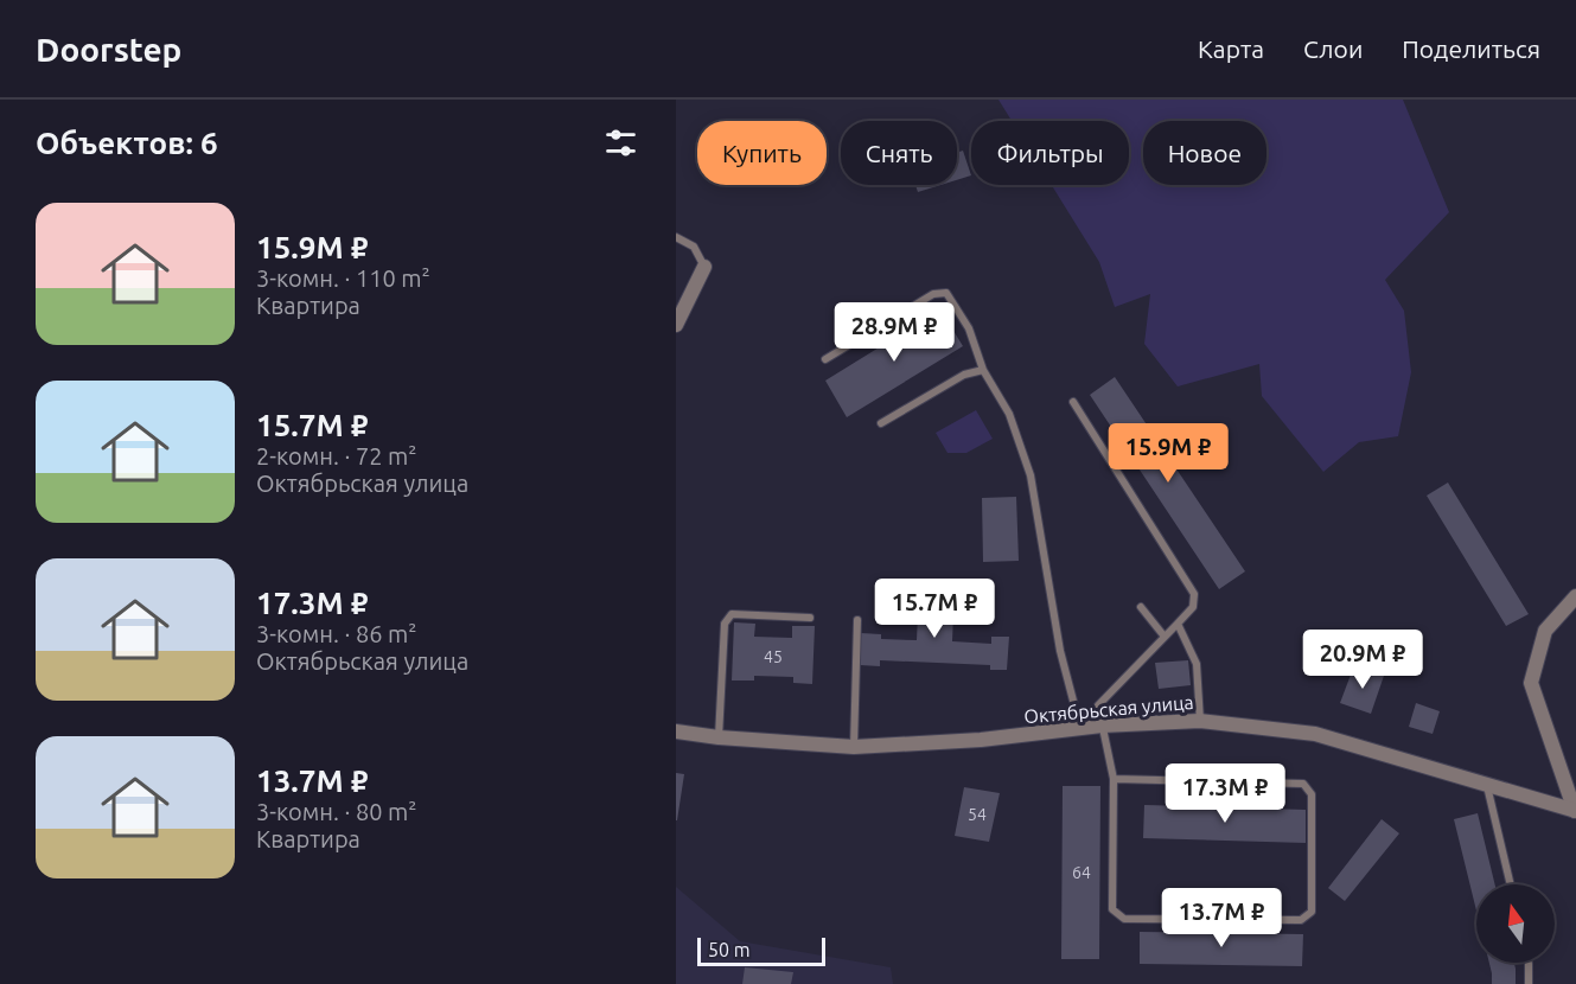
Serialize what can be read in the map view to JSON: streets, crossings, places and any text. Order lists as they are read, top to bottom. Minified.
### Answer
{"streets":{"street":["Октябрьская улица"]},"house_numbers":["45","54","64"],"scale_bar":"50 m","north":"top","page":{"header":"Doorstep","nav":["Карта","Слои","Поделиться"],"heading":"Объектов: 6","chip":["Купить","Снять","Фильтры","Новое"],"list":[{"name":"15.9M ₽","note":"3-комн. · 110 m² · Квартира"},{"name":"15.7M ₽","note":"2-комн. · 72 m² · Октябрьская улица"},{"name":"17.3M ₽","note":"3-комн. · 86 m² · Октябрьская улица"},{"name":"13.7M ₽","note":"3-комн. · 80 m² · Квартира"}],"price":["28.9M ₽","15.9M ₽","15.7M ₽","20.9M ₽","17.3M ₽","13.7M ₽"],"scale":"50 m"}}
